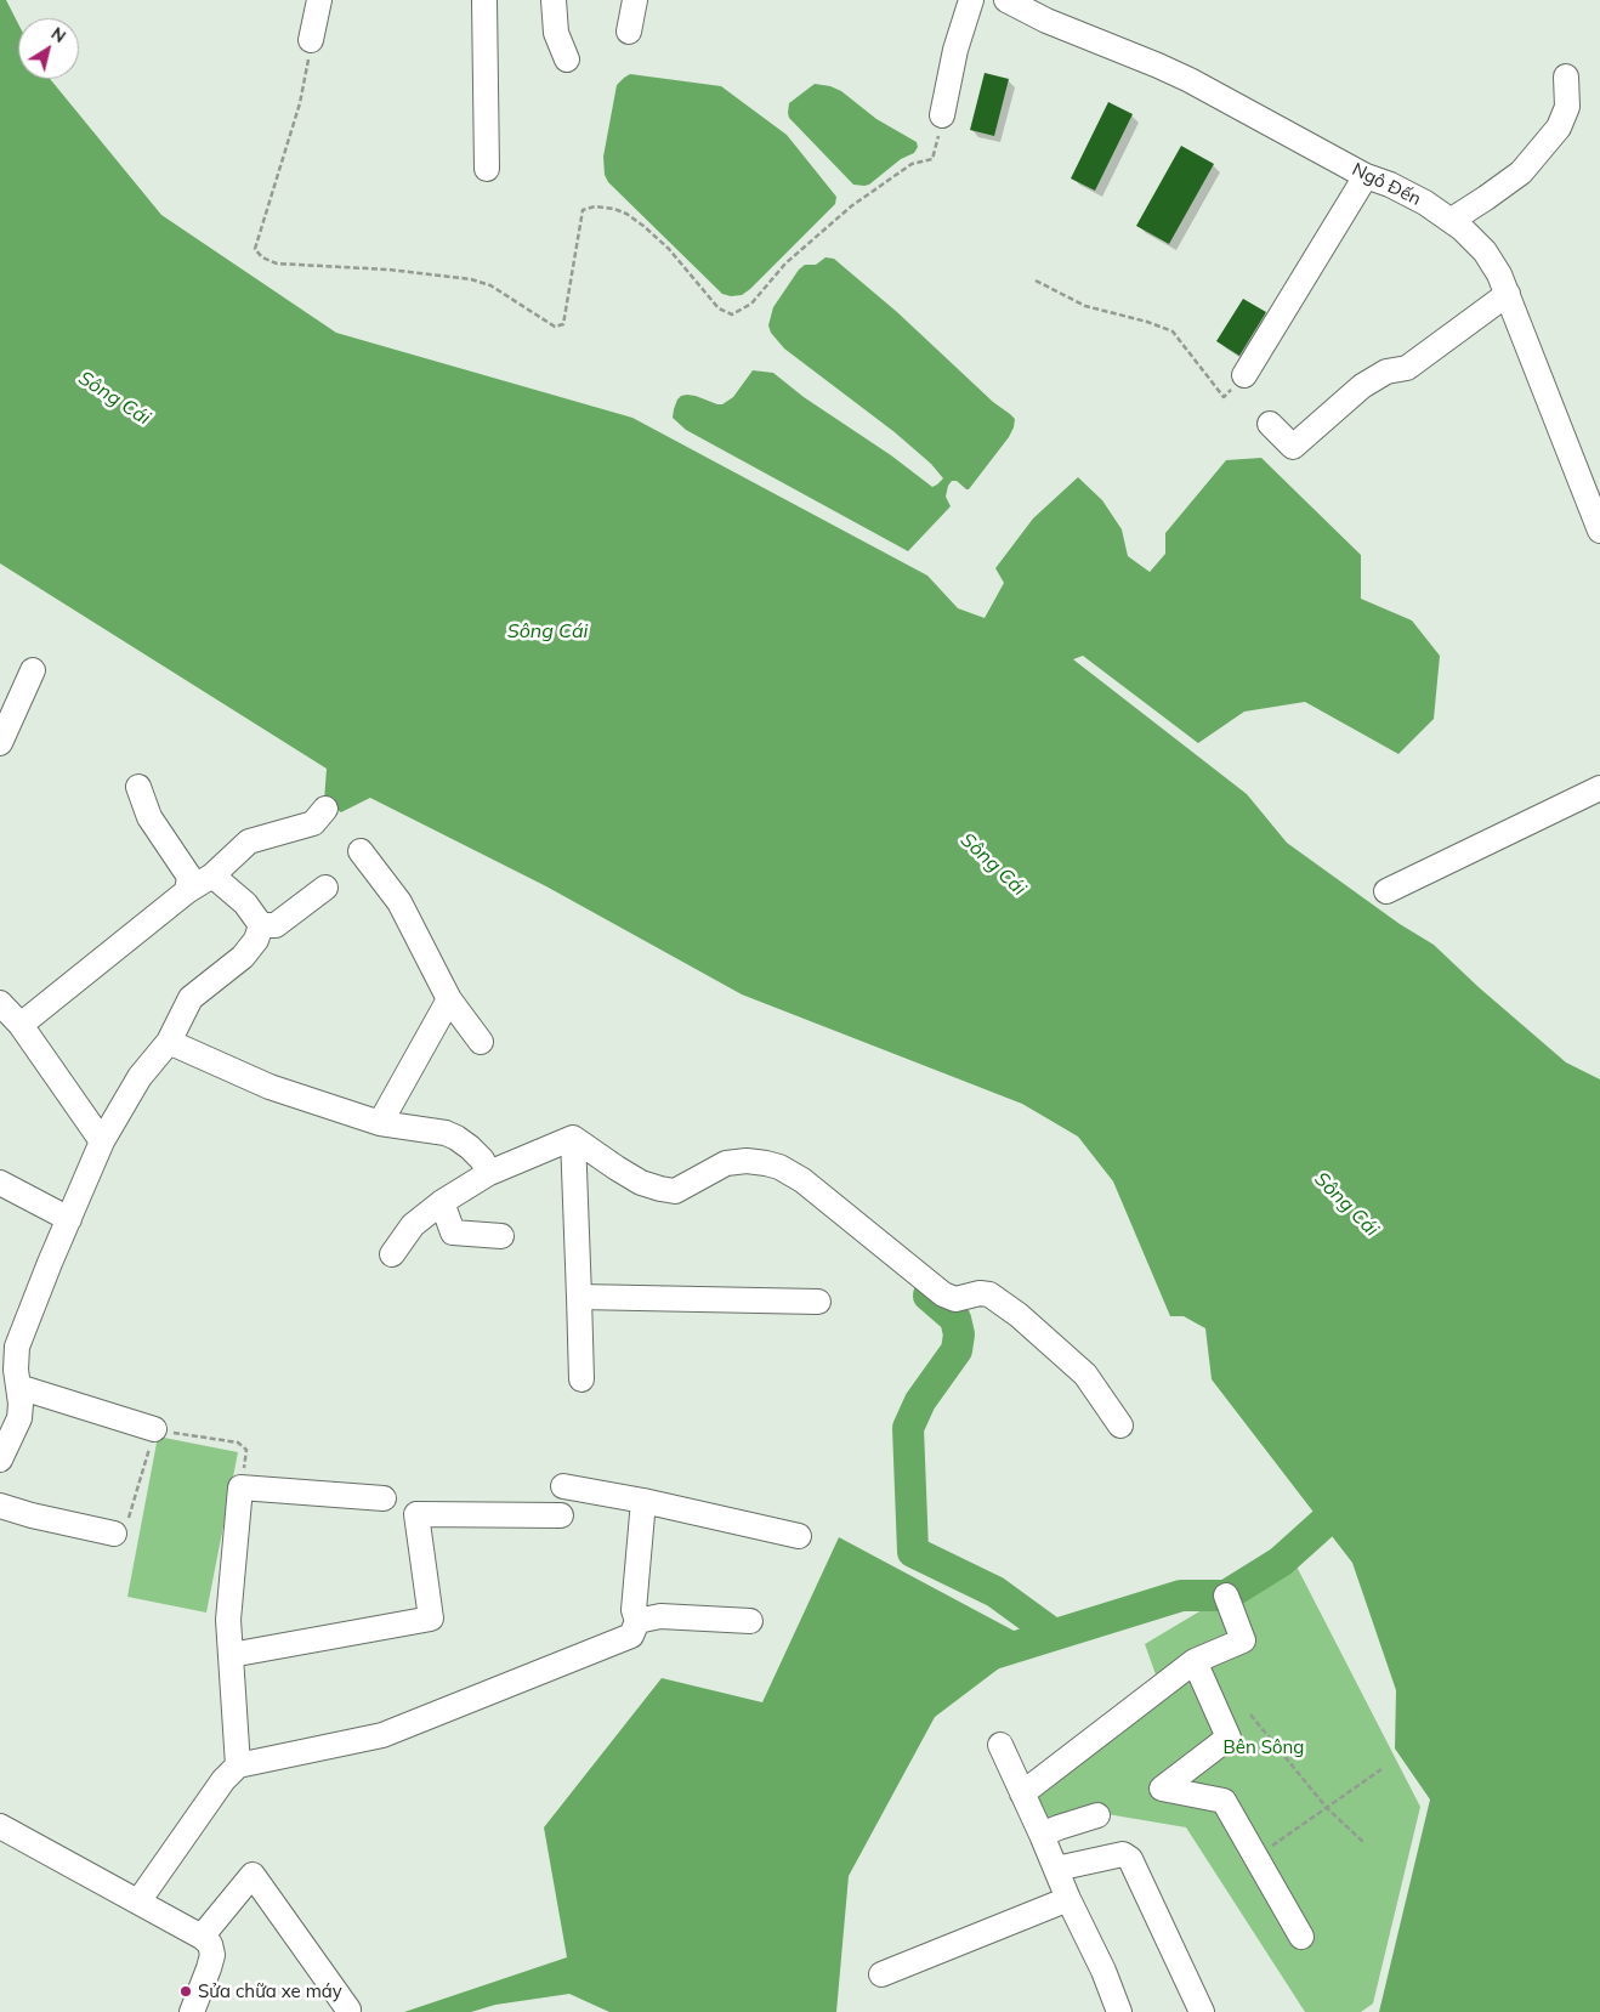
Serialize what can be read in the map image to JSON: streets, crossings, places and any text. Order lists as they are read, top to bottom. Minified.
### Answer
{"streets":{"street":["Ngô Đến"]},"water":["Sông Cái"],"parks":["Bên Sông"],"places":["Sửa chữa xe máy"],"north":"top right"}
